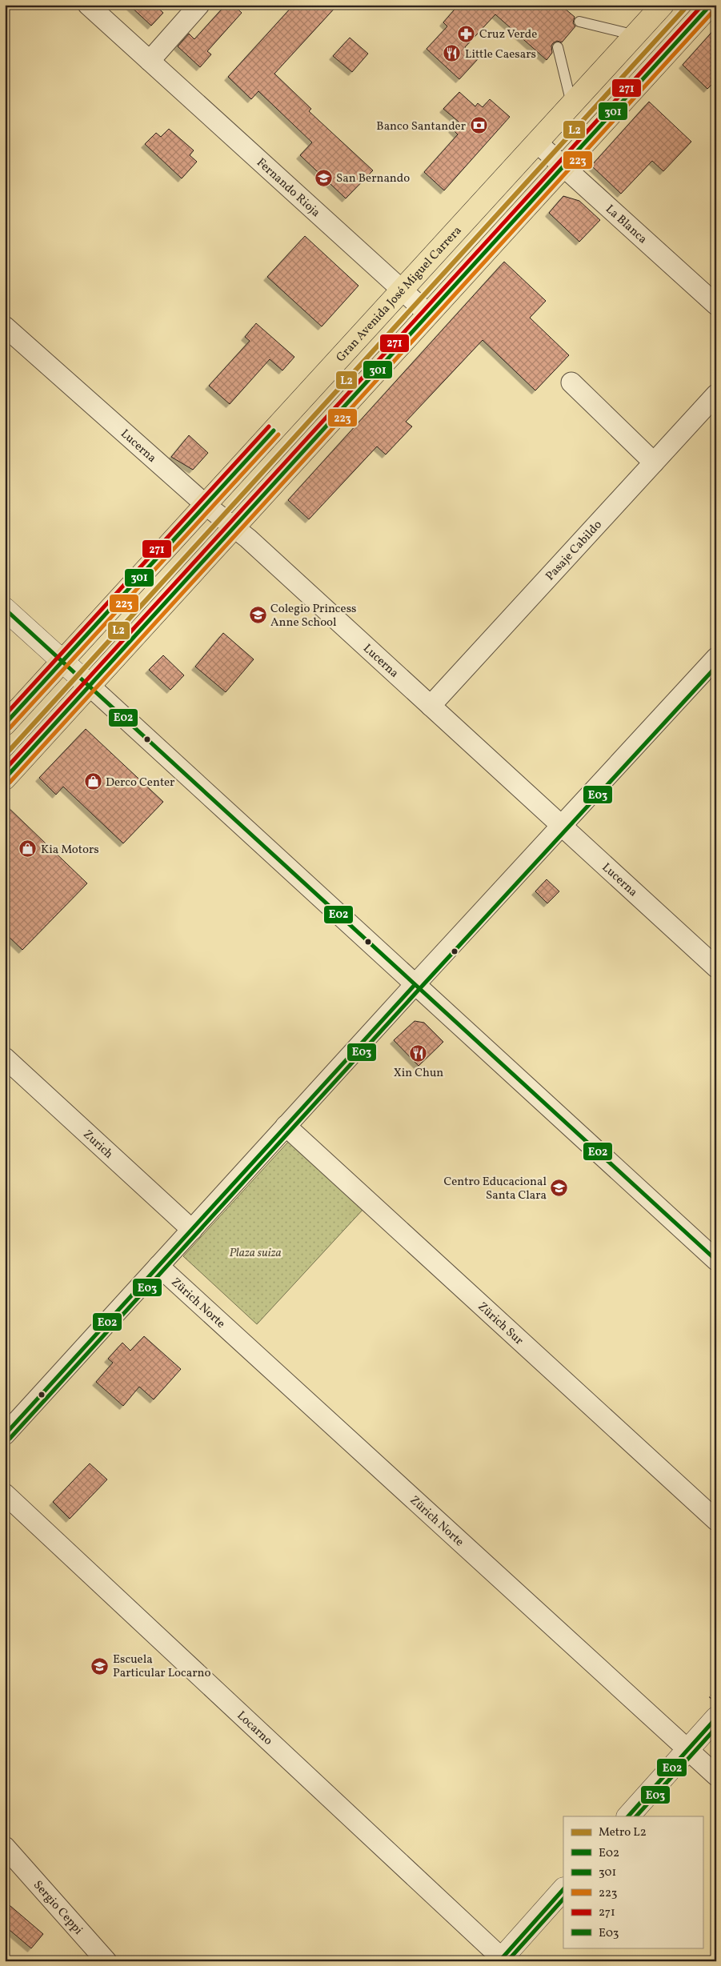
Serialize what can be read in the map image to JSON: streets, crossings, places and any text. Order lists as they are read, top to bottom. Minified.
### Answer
{"streets":{"main road":["Gran Avenida José Miguel Carrera"],"street":["Fernando Rioja","La Blanca","Lucerna","Pasaje Cabildo","Zurich","Zürich Norte","Zürich Sur","Locarno","Sergio Ceppi"]},"crossings":[["Fernando Rioja","Gran Avenida José Miguel Carrera"],["La Blanca","Gran Avenida José Miguel Carrera"],["Gran Avenida José Miguel Carrera","Lucerna"],["Lucerna","Pasaje Cabildo"]],"parks":["Plaza suiza"],"places":{"pharmacy":["Cruz Verde"],"restaurant":["Little Caesars","Xin Chun"],"bank":["Banco Santander"],"school or university":["San Bernando","Colegio Princess Anne School","Centro Educacional Santa Clara","Escuela Particular Locarno"],"shop":["Derco Center","Kia Motors"]},"lines":["metro line L2","transit line 301","transit line 271","transit line 223","transit line E02","transit line E03"],"legend":["Metro L2","E02","301","223","271","E03"]}
